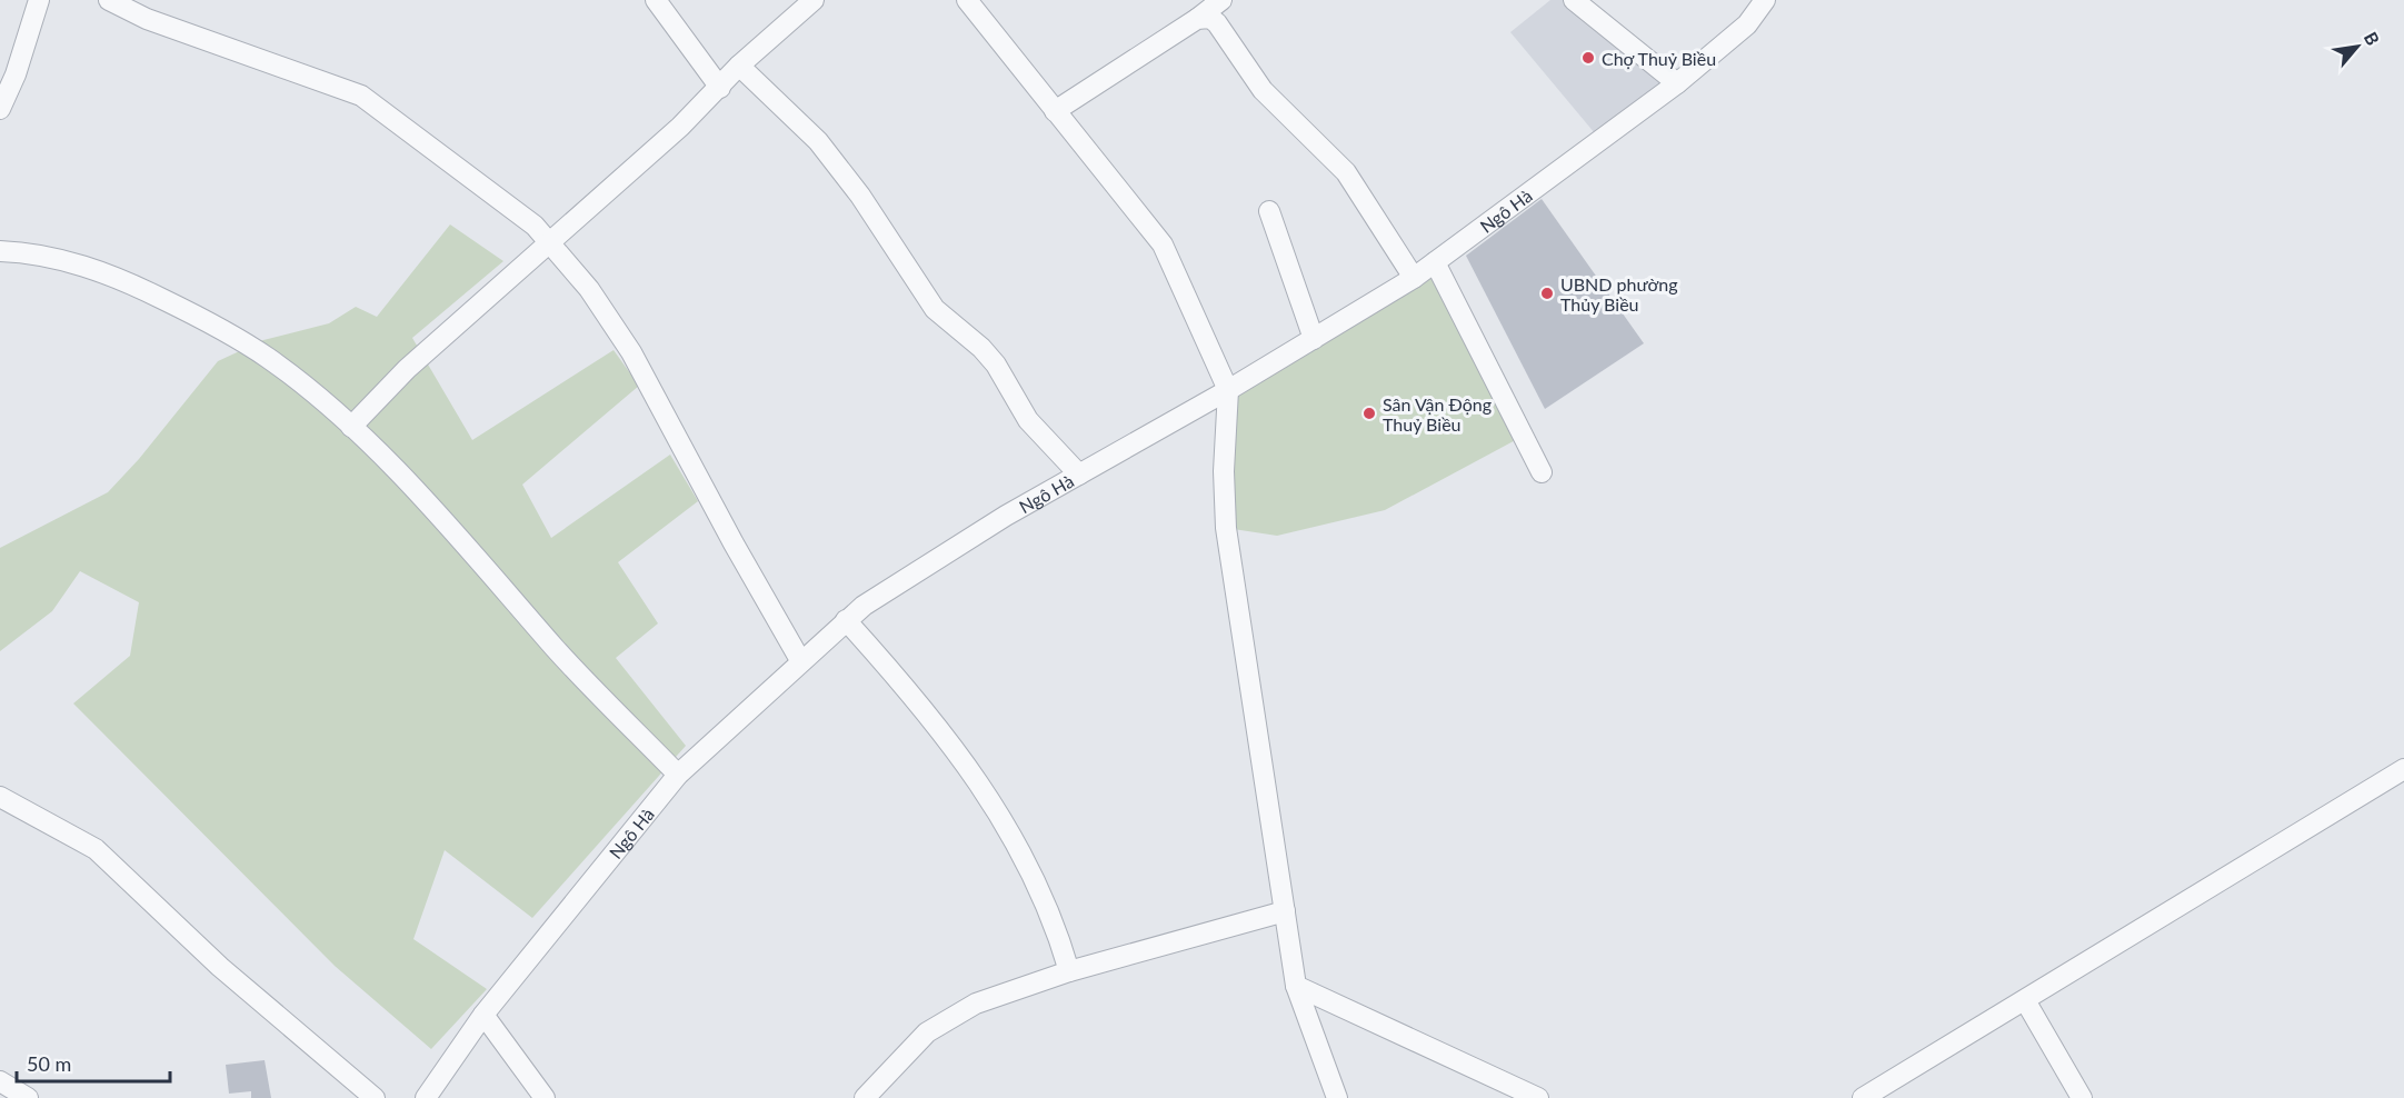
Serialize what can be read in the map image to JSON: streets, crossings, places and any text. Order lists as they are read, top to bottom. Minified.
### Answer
{"streets":{"street":["Ngô Hà"]},"places":["Chợ Thuỷ Biều","UBND phường Thủy Biều","Sân Vận Động Thuỷ Biều"],"scale_bar":"50 m","north":"top right"}
